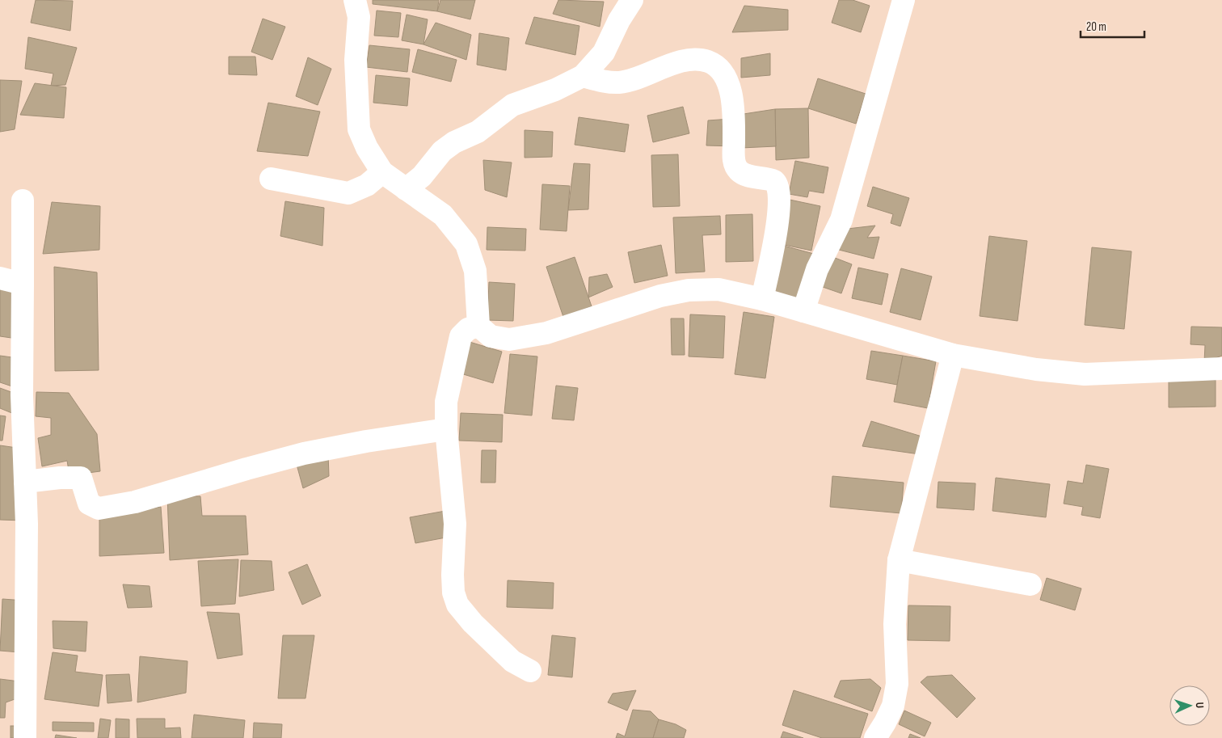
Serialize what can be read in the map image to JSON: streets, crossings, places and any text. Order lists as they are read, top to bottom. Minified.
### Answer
{"scale_bar":"20 m","north":"right"}
